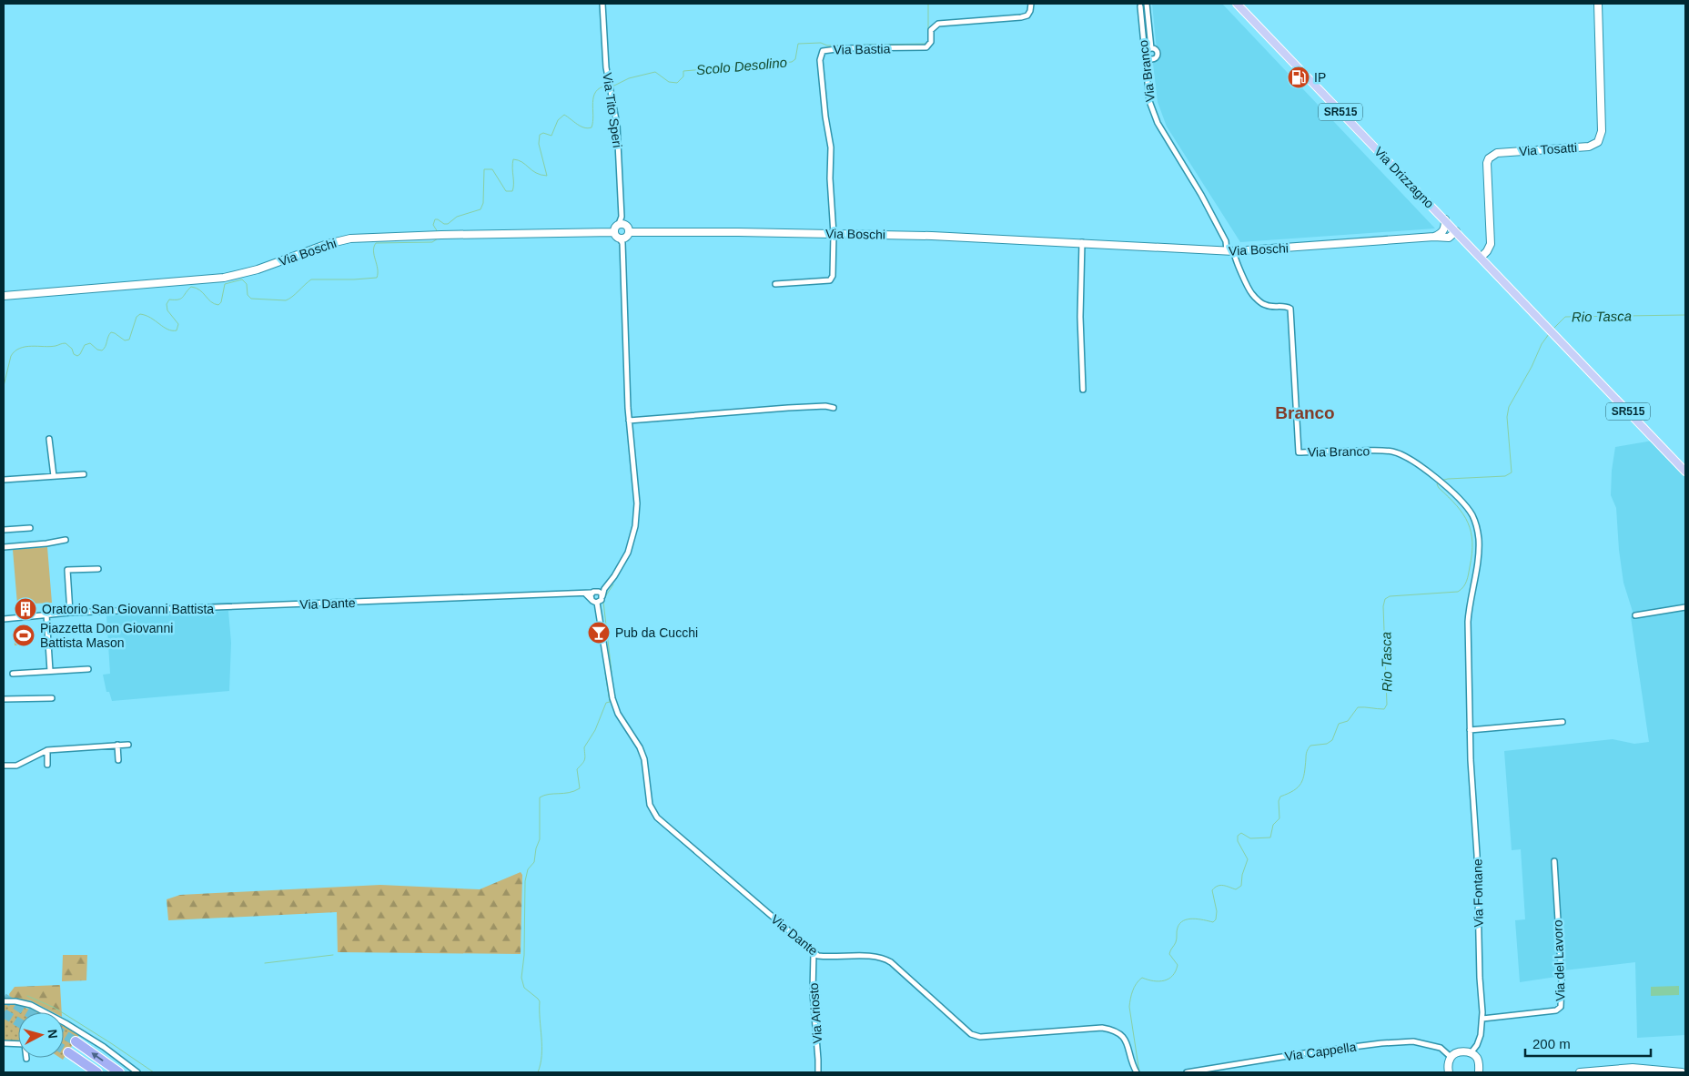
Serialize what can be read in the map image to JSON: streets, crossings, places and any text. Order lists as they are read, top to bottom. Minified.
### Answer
{"streets":{"main road":["SR515","Via Drizzagno"],"street":["Via Bastia","Via Branco","Via Tito Speri","Via Tosatti","Via Boschi","Via Dante","Via Fontane","Via del Lavoro","Via Ariosto","Via Cappella"]},"crossings":[["Via Bastia","Via Boschi"],["Via Branco","Via Boschi"],["Via Branco","Via Fontane"],["Via Tosatti","Via Drizzagno"],["Via Drizzagno","Via Boschi"],["Via Dante","Via Ariosto"],["Via Fontane","Via del Lavoro"]],"districts":["Branco"],"water":["Scolo Desolino","Rio Tasca"],"places":{"fuel station":["IP"],"building":["Oratorio San Giovanni Battista"],"bar":["Pub da Cucchi"],"sports":["Piazzetta Don Giovanni Battista Mason"]},"scale_bar":"200 m","north":"right"}
